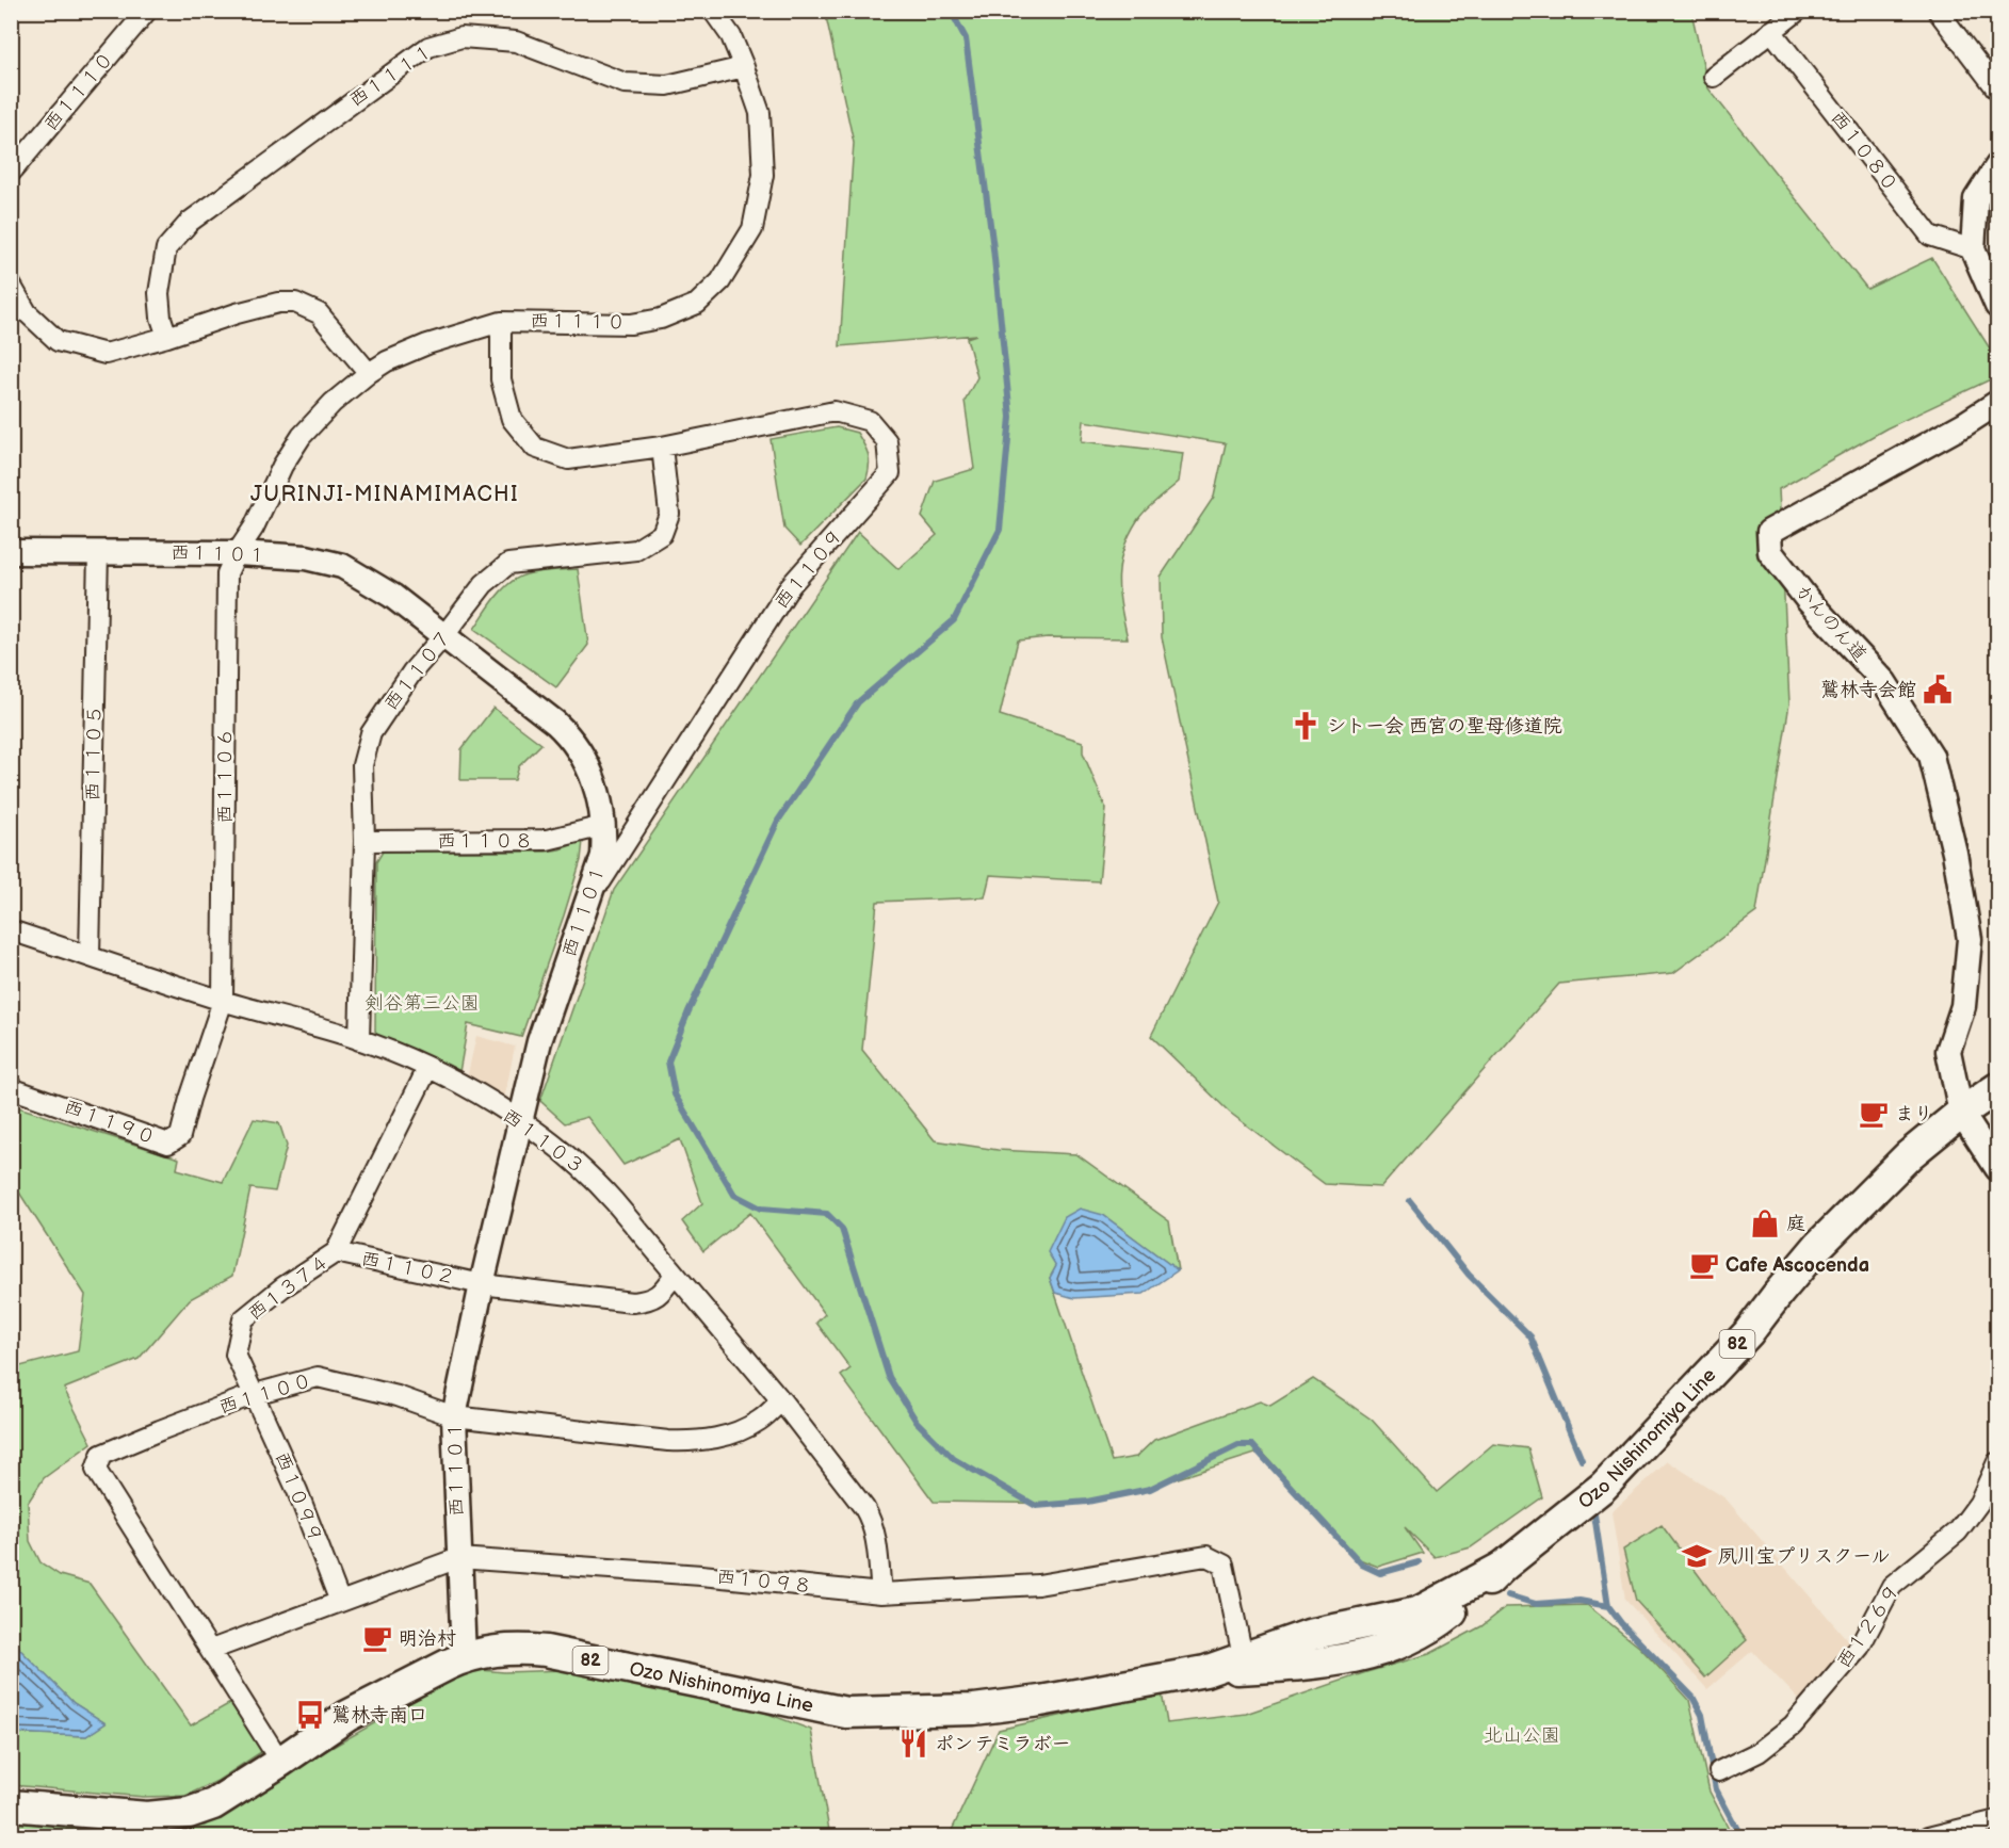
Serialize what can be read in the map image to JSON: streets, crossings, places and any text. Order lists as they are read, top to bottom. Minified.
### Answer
{"streets":{"main road":["82","Ozo Nishinomiya Line"],"street":["西１１１１","西１１１０","西１０８０","西１１０１","西１１０９","かんのん道","西１１０７","西１１０５","西１１０６","西１１０８","西１１９０","西１１０３","西１１０２","西１３７４","西１１００","西１０９９","西１０９８","西１２６９"]},"crossings":[["西１１１１","西１１１０"],["西１１１０","西１１０１"],["西１１１０","西１１０９"],["西１１１０","西１１０６"],["西１１０１","西１１０９"],["西１１０１","西１１０７"],["西１１０１","西１１０５"],["西１１０１","西１１０６"],["西１１０１","西１１０８"],["西１１０１","西１１０３"],["西１１０１","西１１０２"],["西１１０１","西１１００"],["西１１０１","Ozo Nishinomiya Line"],["西１１０１","西１０９８"],["西１１０９","西１１０７"],["かんのん道","Ozo Nishinomiya Line"],["西１１０７","西１１０８"],["西１１０７","西１１０３"],["西１１０５","西１１０３"],["西１１０６","西１１９０"],["西１１０６","西１１０３"],["西１１９０","西１１０３"],["西１１０３","西１１０２"],["西１１０３","西１１００"],["西１１０３","西１０９８"],["西１１０２","西１３７４"],["西１３７４","西１１００"],["西１３７４","西１０９９"],["西１１００","Ozo Nishinomiya Line"],["西１１００","西１０９９"],["西１１００","西１０９８"],["Ozo Nishinomiya Line","西１０９８"],["西１０９９","西１０９８"]],"districts":["JURINJI-MINAMIMACHI"],"parks":["剣谷第三公園","北山公園"],"places":{"public building":["鷲林寺会館"],"church":["シトー会 西宮の聖母修道院"],"cafe":["まり","Cafe Ascocenda","明治村"],"shop":["庭"],"school or university":["夙川宝プリスクール"],"bus stop":["鷲林寺南口"],"restaurant":["ポンテミラボー"]}}
